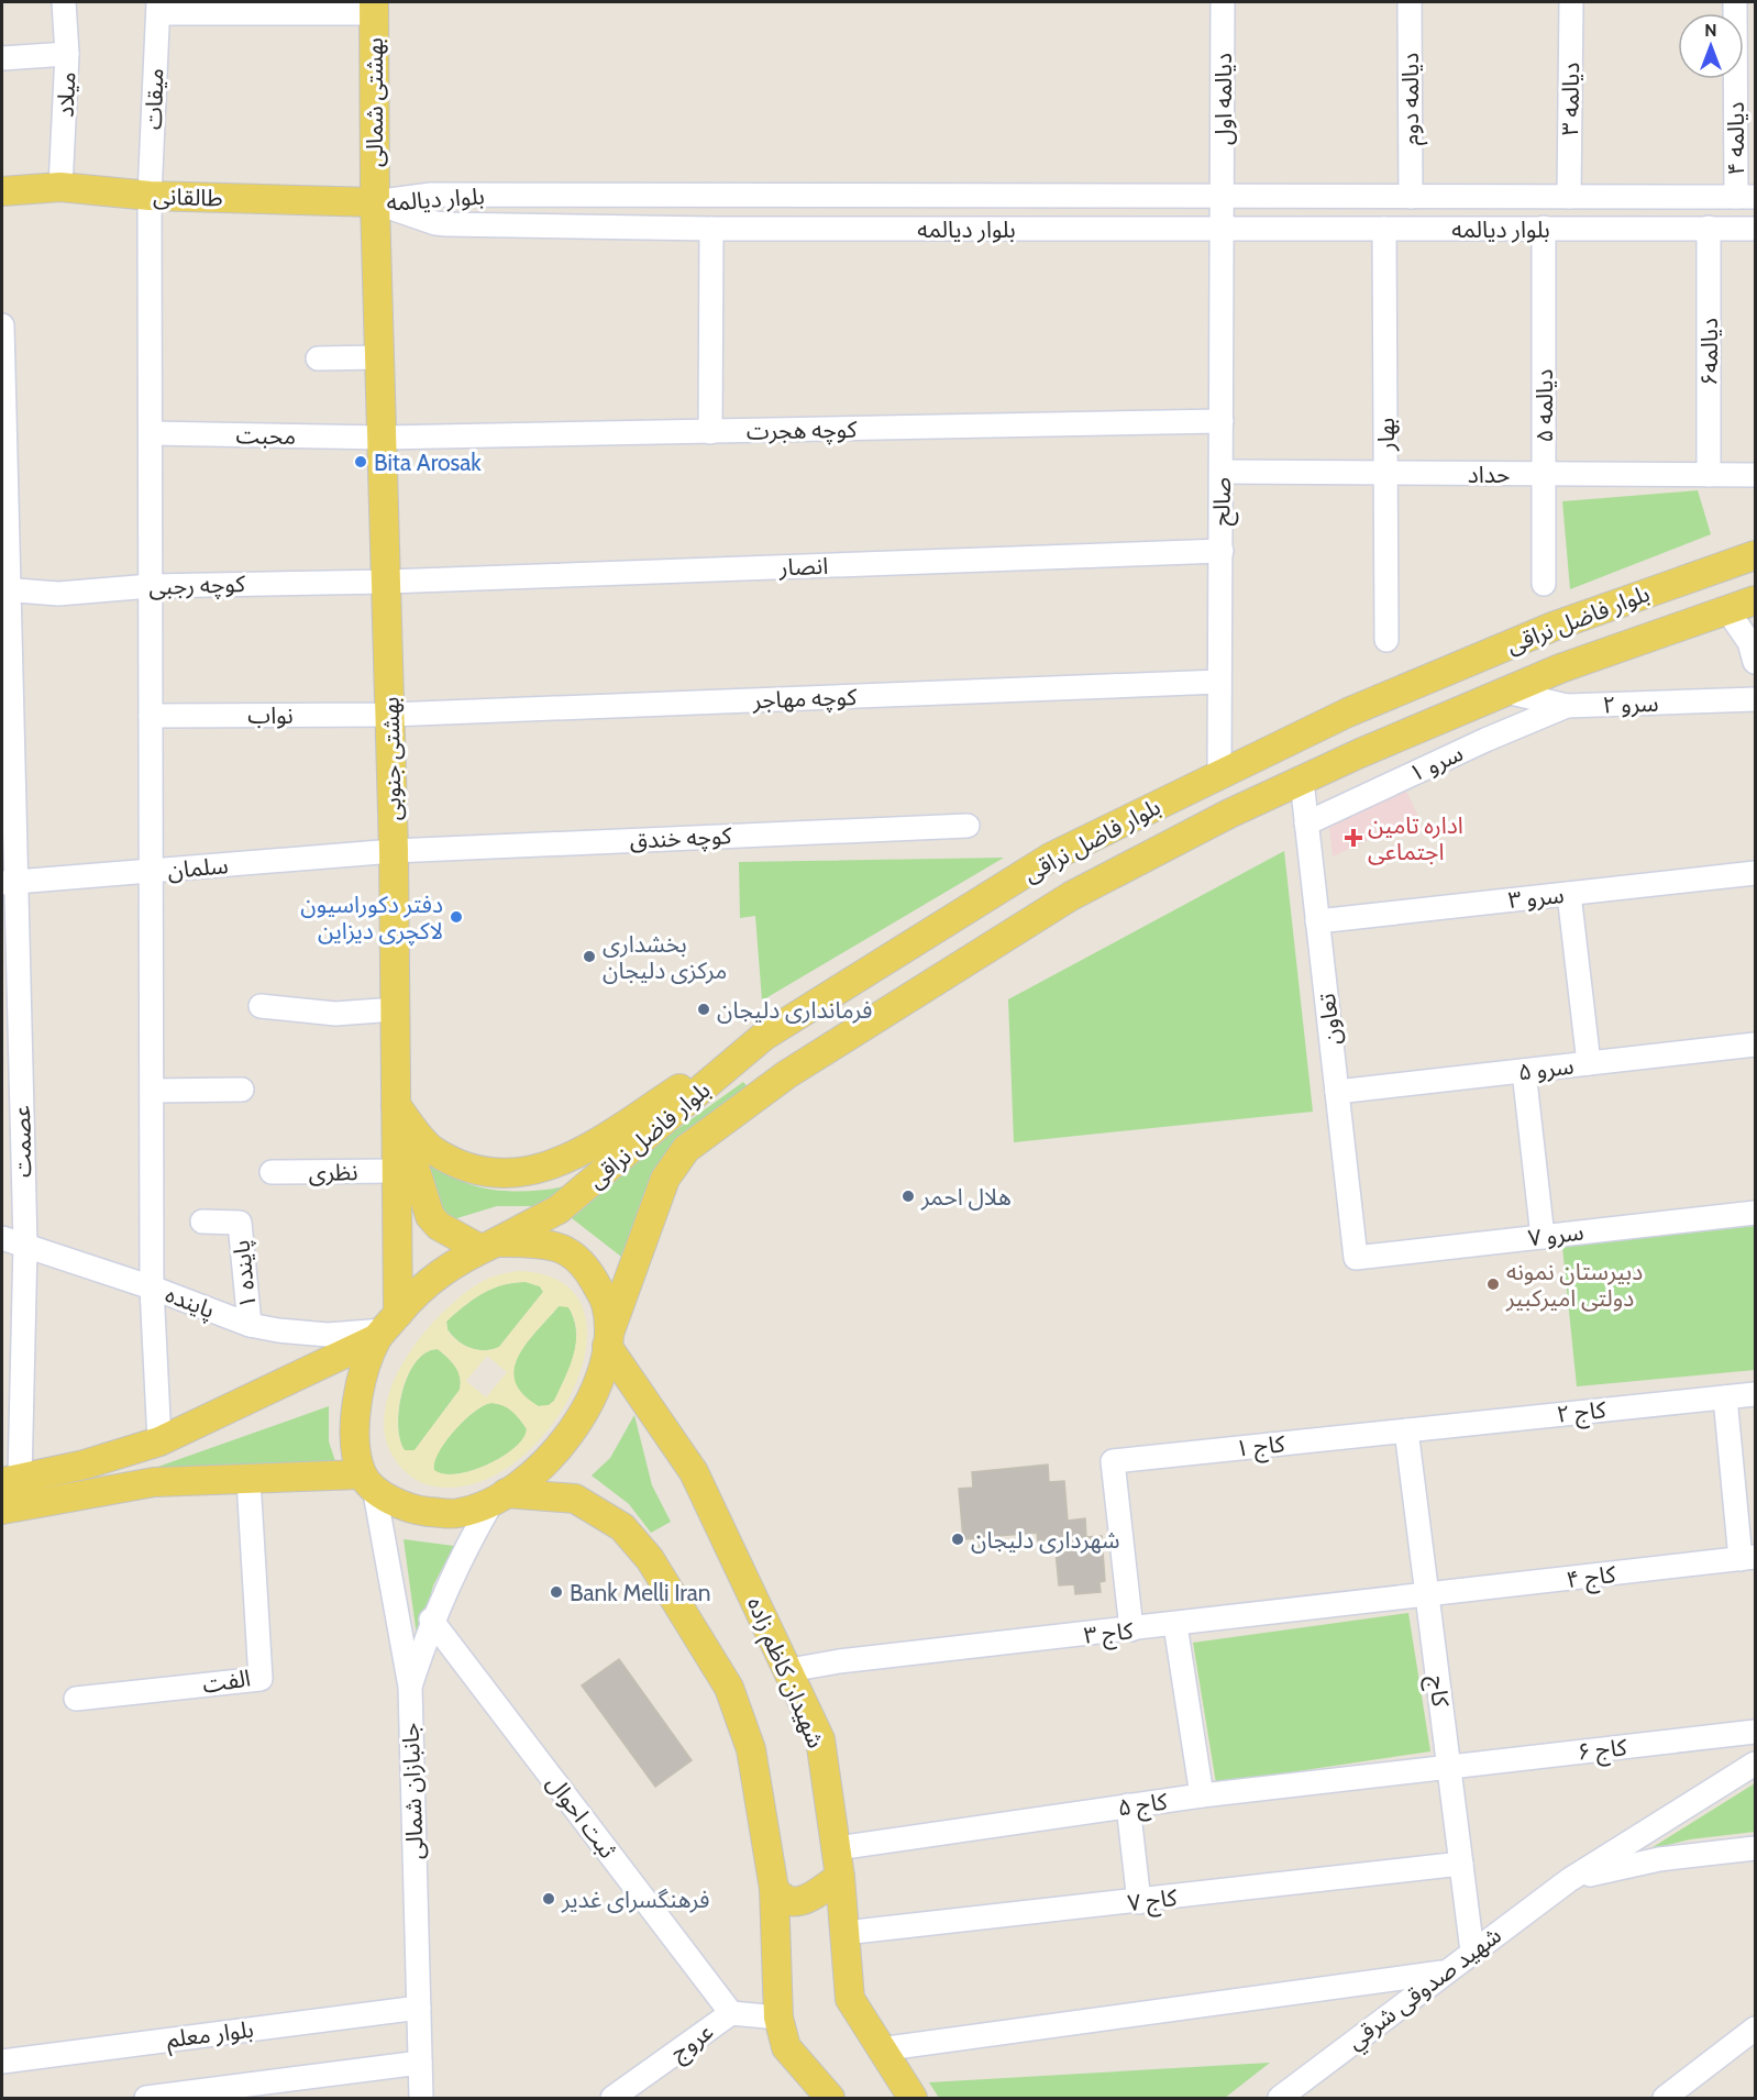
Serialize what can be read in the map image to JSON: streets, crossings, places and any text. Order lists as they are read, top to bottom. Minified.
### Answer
{"streets":{"main road":["بهشتی شمالی","طالقانی","بلوار فاضل نراقی","بهشتی جنوبی","شهیدان کاظم زاده"],"street":["میلاد","میقات","دیالمه اول","دیالمه دوم","دیالمه ۳","دیالمه ۴","بلوار دیالمه","دیالمه۶","دیالمه ۵","کوچه هجرت","بهار","محبت","حداد","صالح","انصار","کوچه رجبی","کوچه مهاجر","سرو ۲","نواب","سرو ۱","کوچه خندق","سلمان","سرو ۳","تعاون","سرو ۵","عصمت","نظری","سرو ۷","پاینده ۱","پاینده","کاج ۲","کاج ۱","کاج ۴","کاج ۳","الفت","کاج","کاج ۶","جانبازان شمالی","کاج ۵","ثبت احوال","کاج ۷","شهید صدوقی شرقي","بلوار معلم","عروج"]},"crossings":[["میلاد","طالقانی"],["میقات","طالقانی"],["میقات","محبت"],["میقات","کوچه رجبی"],["میقات","نواب"],["میقات","سلمان"],["میقات","پاینده"],["دیالمه اول","بلوار دیالمه"],["دیالمه اول","صالح"],["دیالمه دوم","بلوار دیالمه"],["دیالمه ۳","بلوار دیالمه"],["بهشتی شمالی","طالقانی"],["بهشتی شمالی","بلوار دیالمه"],["بهشتی شمالی","بهشتی جنوبی"],["دیالمه ۴","بلوار دیالمه"],["طالقانی","بلوار دیالمه"],["طالقانی","بهشتی جنوبی"],["بلوار دیالمه","دیالمه۶"],["بلوار دیالمه","دیالمه ۵"],["بلوار دیالمه","بهار"],["بلوار دیالمه","صالح"],["بلوار دیالمه","بهشتی جنوبی"],["دیالمه۶","حداد"],["دیالمه ۵","حداد"],["کوچه هجرت","محبت"],["کوچه هجرت","صالح"],["کوچه هجرت","بهشتی جنوبی"],["بهار","حداد"],["محبت","بهشتی جنوبی"],["حداد","صالح"],["صالح","انصار"],["صالح","بلوار فاضل نراقی"],["صالح","کوچه مهاجر"],["انصار","کوچه رجبی"],["انصار","بهشتی جنوبی"],["کوچه رجبی","بهشتی جنوبی"],["کوچه رجبی","عصمت"],["بلوار فاضل نراقی","سرو ۲"],["بلوار فاضل نراقی","بهشتی جنوبی"],["بلوار فاضل نراقی","تعاون"],["بلوار فاضل نراقی","پاینده"],["بلوار فاضل نراقی","شهیدان کاظم زاده"],["کوچه مهاجر","نواب"],["کوچه مهاجر","بهشتی جنوبی"],["سرو ۲","سرو ۱"],["نواب","بهشتی جنوبی"],["بهشتی جنوبی","کوچه خندق"],["بهشتی جنوبی","سلمان"],["بهشتی جنوبی","نظری"],["بهشتی جنوبی","پاینده"],["سرو ۱","تعاون"],["کوچه خندق","سلمان"],["سلمان","عصمت"],["سرو ۳","تعاون"],["تعاون","سرو ۵"],["تعاون","سرو ۷"],["عصمت","پاینده"],["پاینده ۱","پاینده"],["کاج ۲","کاج ۱"],["کاج ۲","کاج"],["کاج ۱","کاج ۳"],["کاج ۱","کاج"],["کاج ۴","کاج ۳"],["کاج ۴","کاج"],["کاج ۳","شهیدان کاظم زاده"],["کاج ۳","کاج"],["شهیدان کاظم زاده","کاج ۵"],["شهیدان کاظم زاده","کاج ۷"],["کاج","کاج ۶"],["کاج","کاج ۵"],["کاج","کاج ۷"],["کاج","شهید صدوقی شرقي"],["کاج ۶","کاج ۵"],["جانبازان شمالی","بلوار معلم"],["ثبت احوال","عروج"]],"places":{"other":["Bita Arosak","دفتر دکوراسیون لاکچری دیزاین","بخشداری مرکزی دلیجان","فرمانداری دلیجان","هلال احمر","دبیرستان نمونه دولتی امیرکبیر","شهرداری دلیجان","Bank Melli Iran","فرهنگسرای غدیر"],"health":["اداره تامین اجتماعی"]},"north":"top"}
